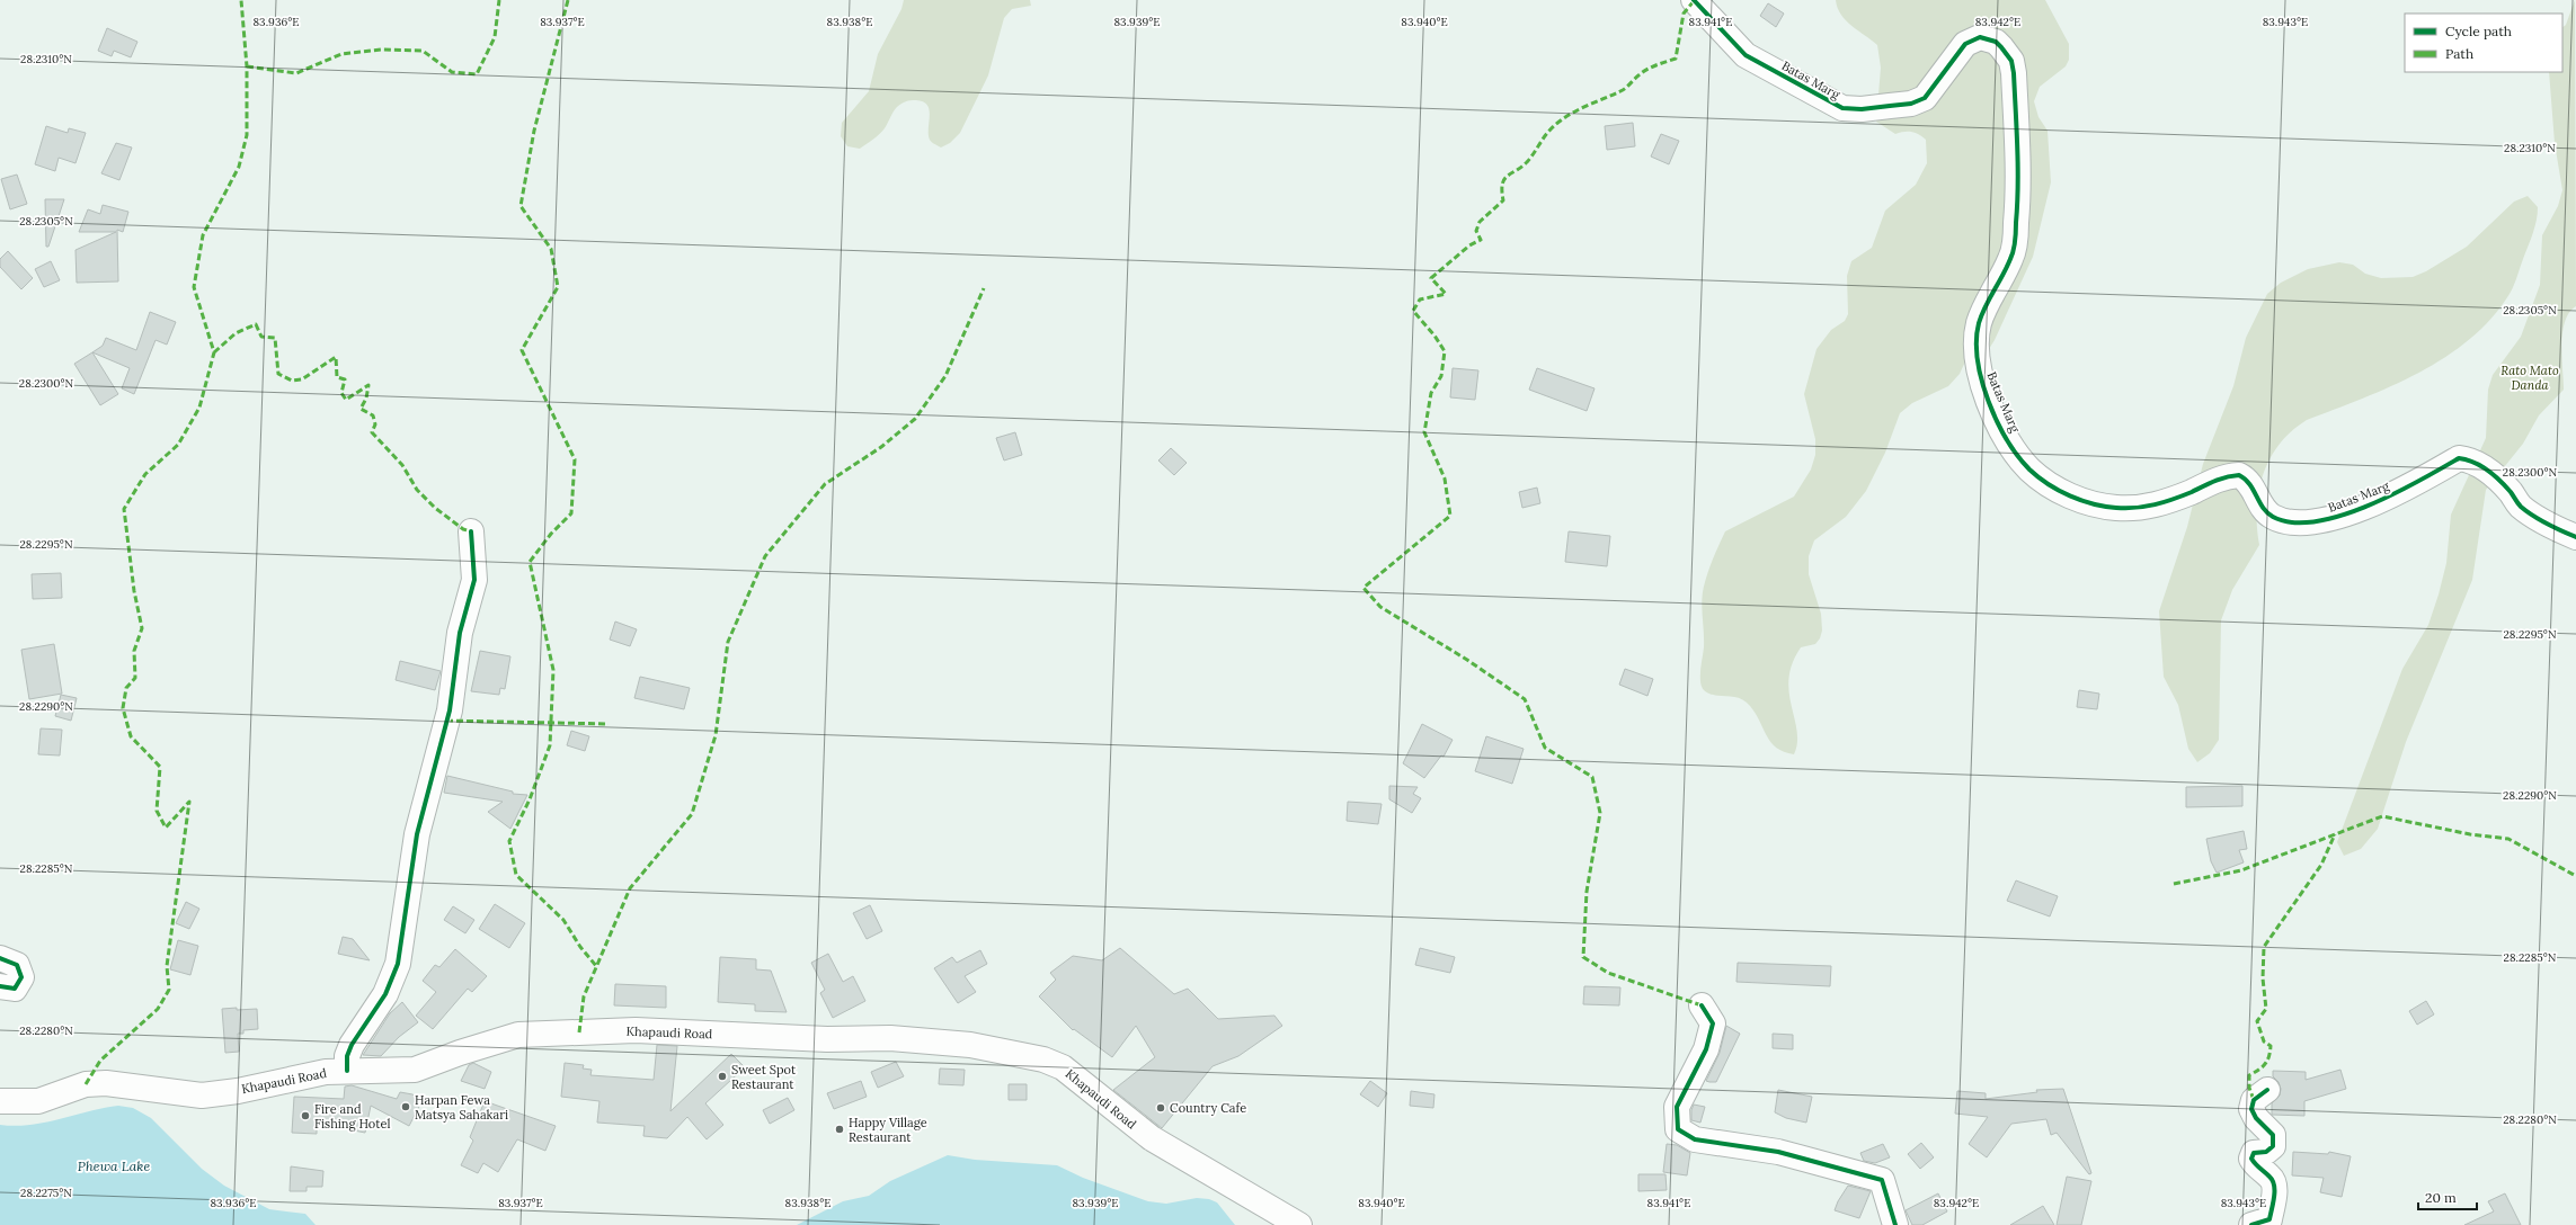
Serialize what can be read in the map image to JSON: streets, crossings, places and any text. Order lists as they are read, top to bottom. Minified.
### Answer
{"streets":{"street":["Batas Marg","Khapaudi Road"]},"water":["Phewa Lake"],"parks":["Rato Mato Danda"],"places":["Sweet Spot Restaurant","Harpan Fewa Matsya Sahakari","Country Cafe","Fire and Fishing Hotel","Happy Village Restaurant"],"legend":["Cycle path","Path"],"scale_bar":"20 m","coordinates":["83.936°E","83.937°E","83.938°E","83.939°E","83.940°E","83.941°E","83.942°E","83.943°E","28.2310°N","28.2305°N","28.2300°N","28.2295°N","28.2290°N","28.2285°N","28.2280°N","28.2275°N"]}
